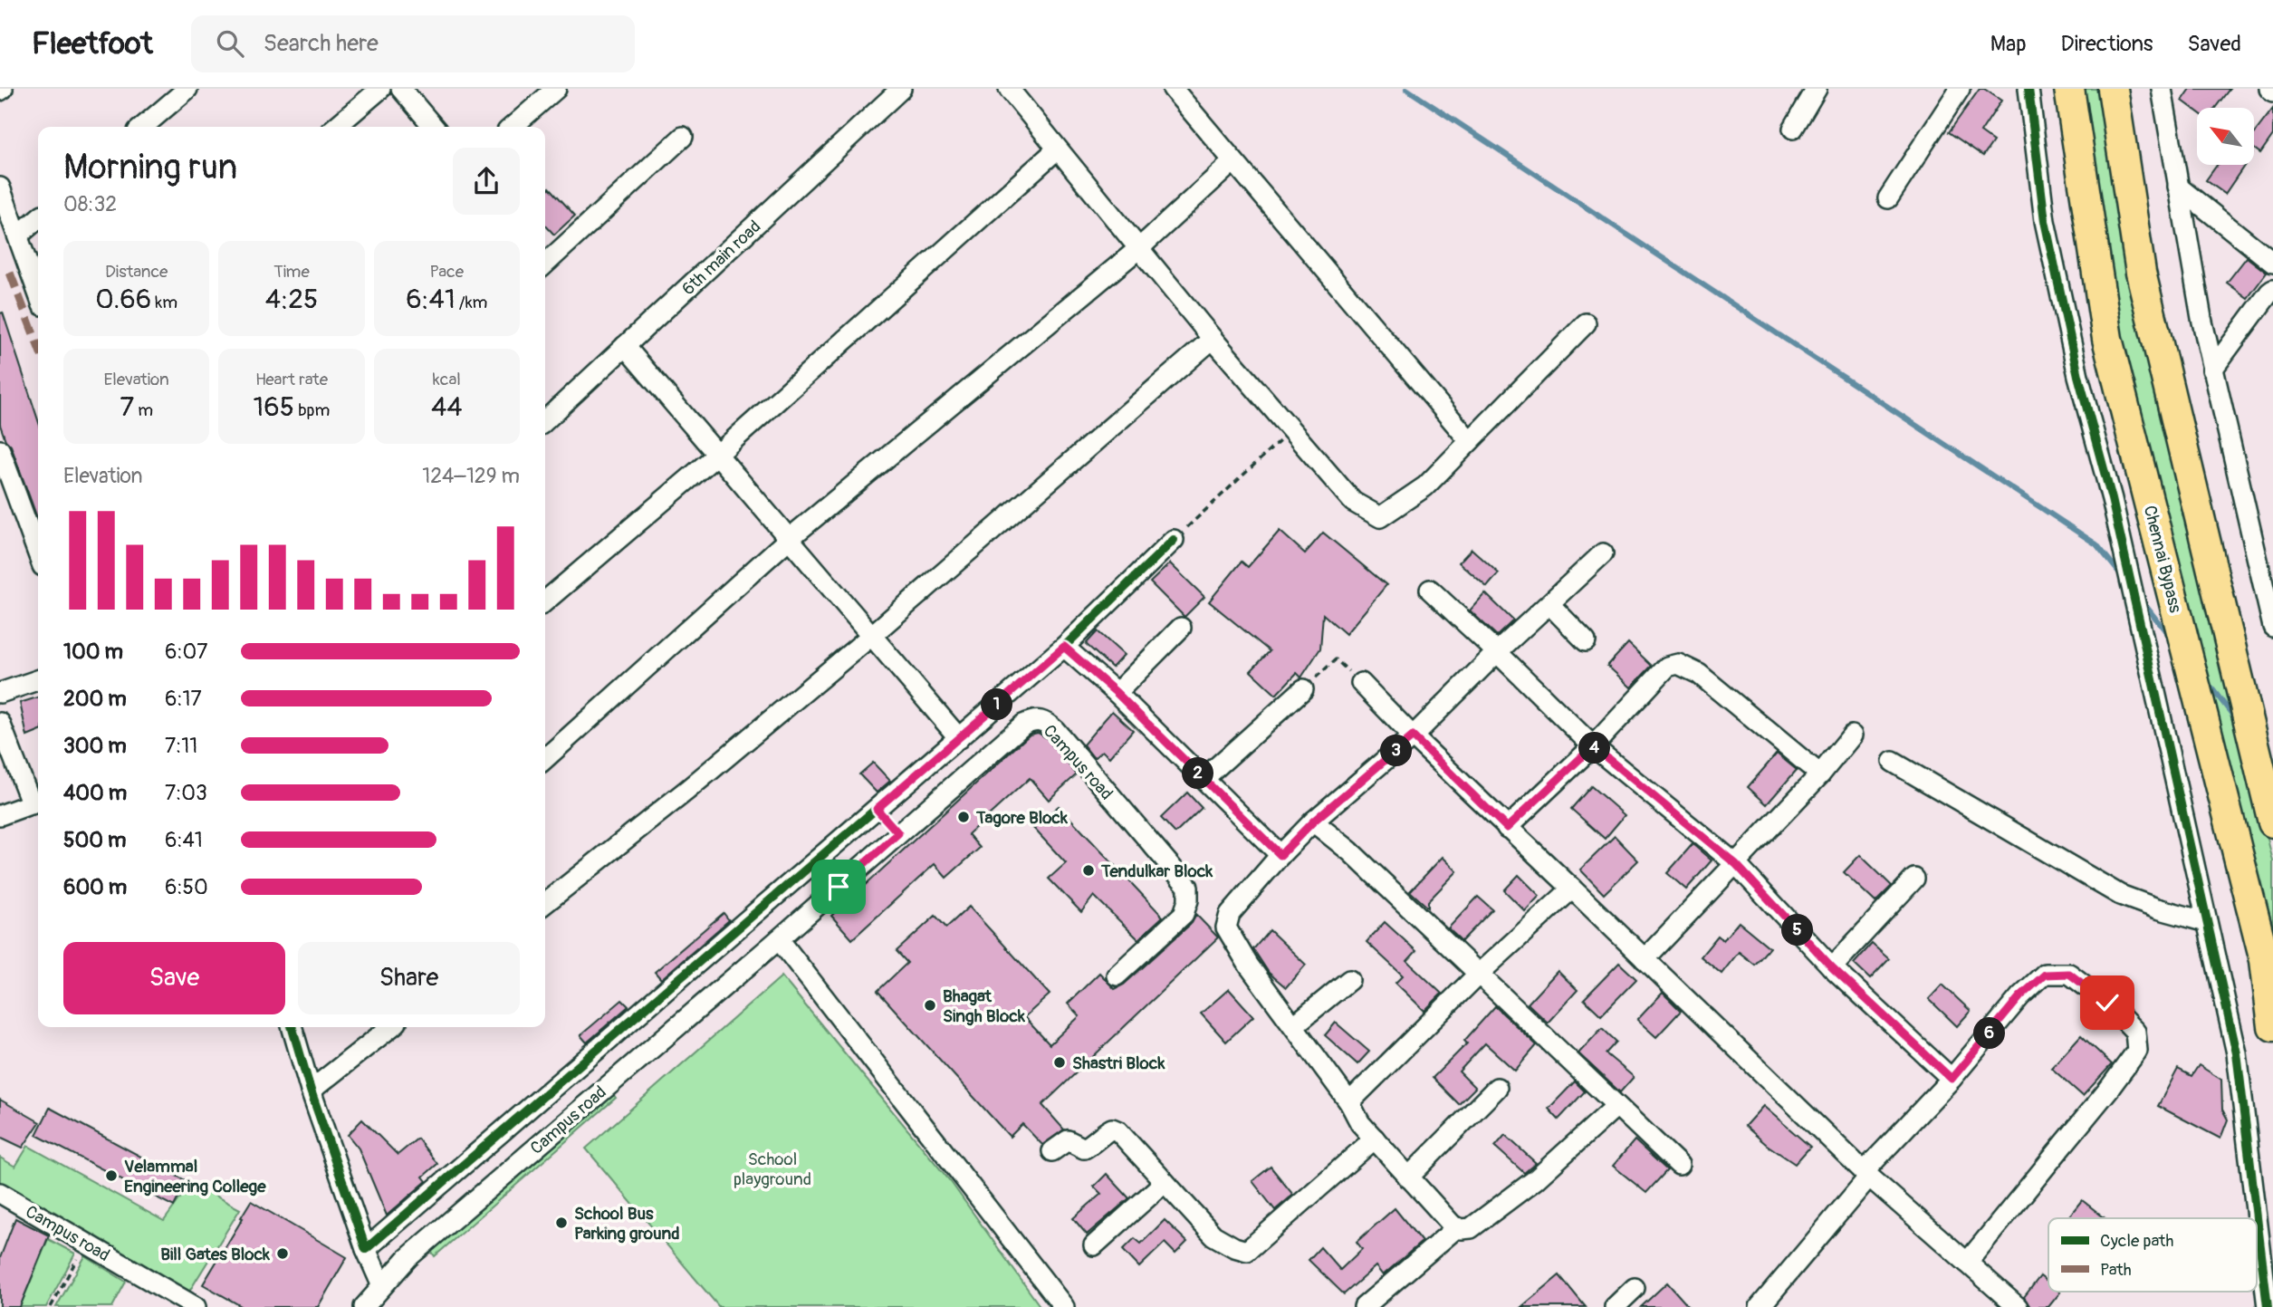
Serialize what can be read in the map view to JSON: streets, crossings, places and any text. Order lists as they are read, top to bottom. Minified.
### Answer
{"streets":{"highway":["Chennai Bypass"],"street":["6th main road","Campus road"]},"parks":["School playground"],"places":["Tagore Block","Tendulkar Block","Bhagat Singh Block","Shastri Block","Velammal Engineering College","School Bus Parking ground","Bill Gates Block"],"legend":["Cycle path","Path"],"north":"top left","page":{"header":"Fleetfoot","search":"Search here","nav":["Map","Directions","Saved"],"heading":["Morning run","08:32"],"stats":[["Distance","0.66 km"],["Time","4:25"],["Pace","6:41 /km"],["Elevation","7 m"],["Heart rate","165 bpm"],["kcal","44"]],"chart":["Elevation","124–129 m"],"list":[{"name":"100 m","note":"6:07"},{"name":"200 m","note":"6:17"},{"name":"300 m","note":"7:11"},{"name":"400 m","note":"7:03"},{"name":"500 m","note":"6:41"},{"name":"600 m","note":"6:50"}],"pins":["1","4","3","2","5","6"],"buttons":["Save","Share"]}}
